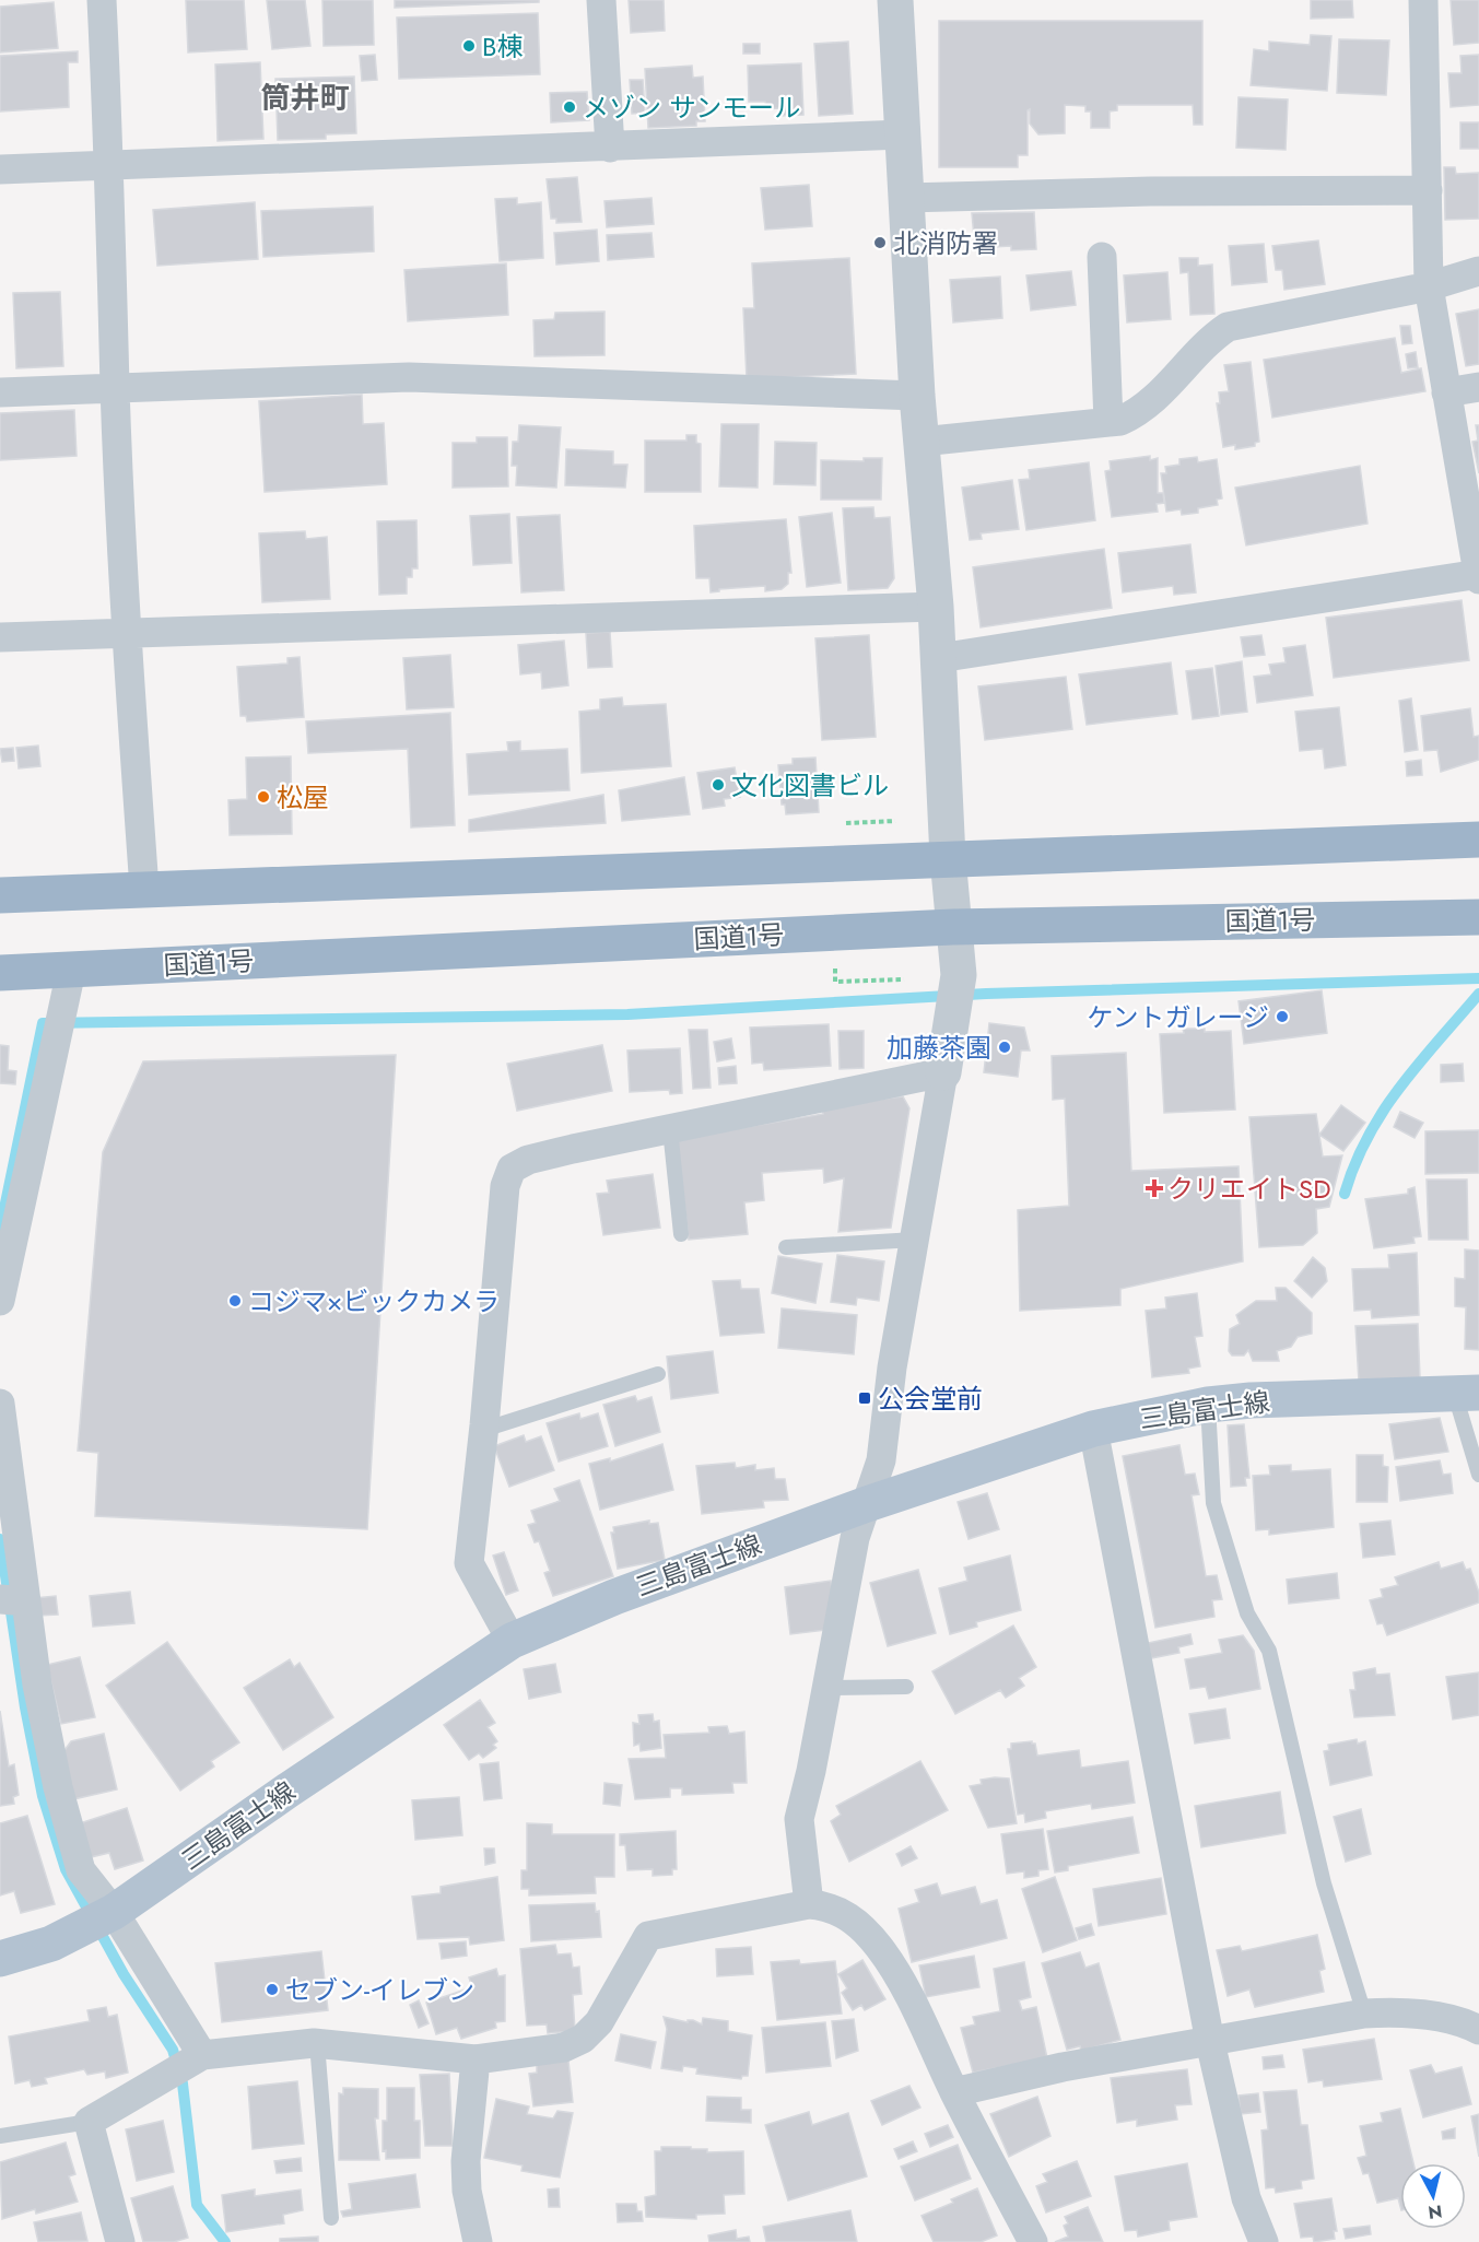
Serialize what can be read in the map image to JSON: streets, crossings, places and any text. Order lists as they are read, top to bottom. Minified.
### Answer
{"streets":{"highway":["国道1号"],"main road":["三島富士線"]},"districts":["筒井町"],"places":{"other":["B棟","メゾン サンモール","北消防署","文化図書ビル","松屋","ケントガレージ","加藤茶園","コジマ×ビックカメラ","セブン-イレブン"],"health":["クリエイトSD"],"transit":["公会堂前"]},"north":"bottom"}
